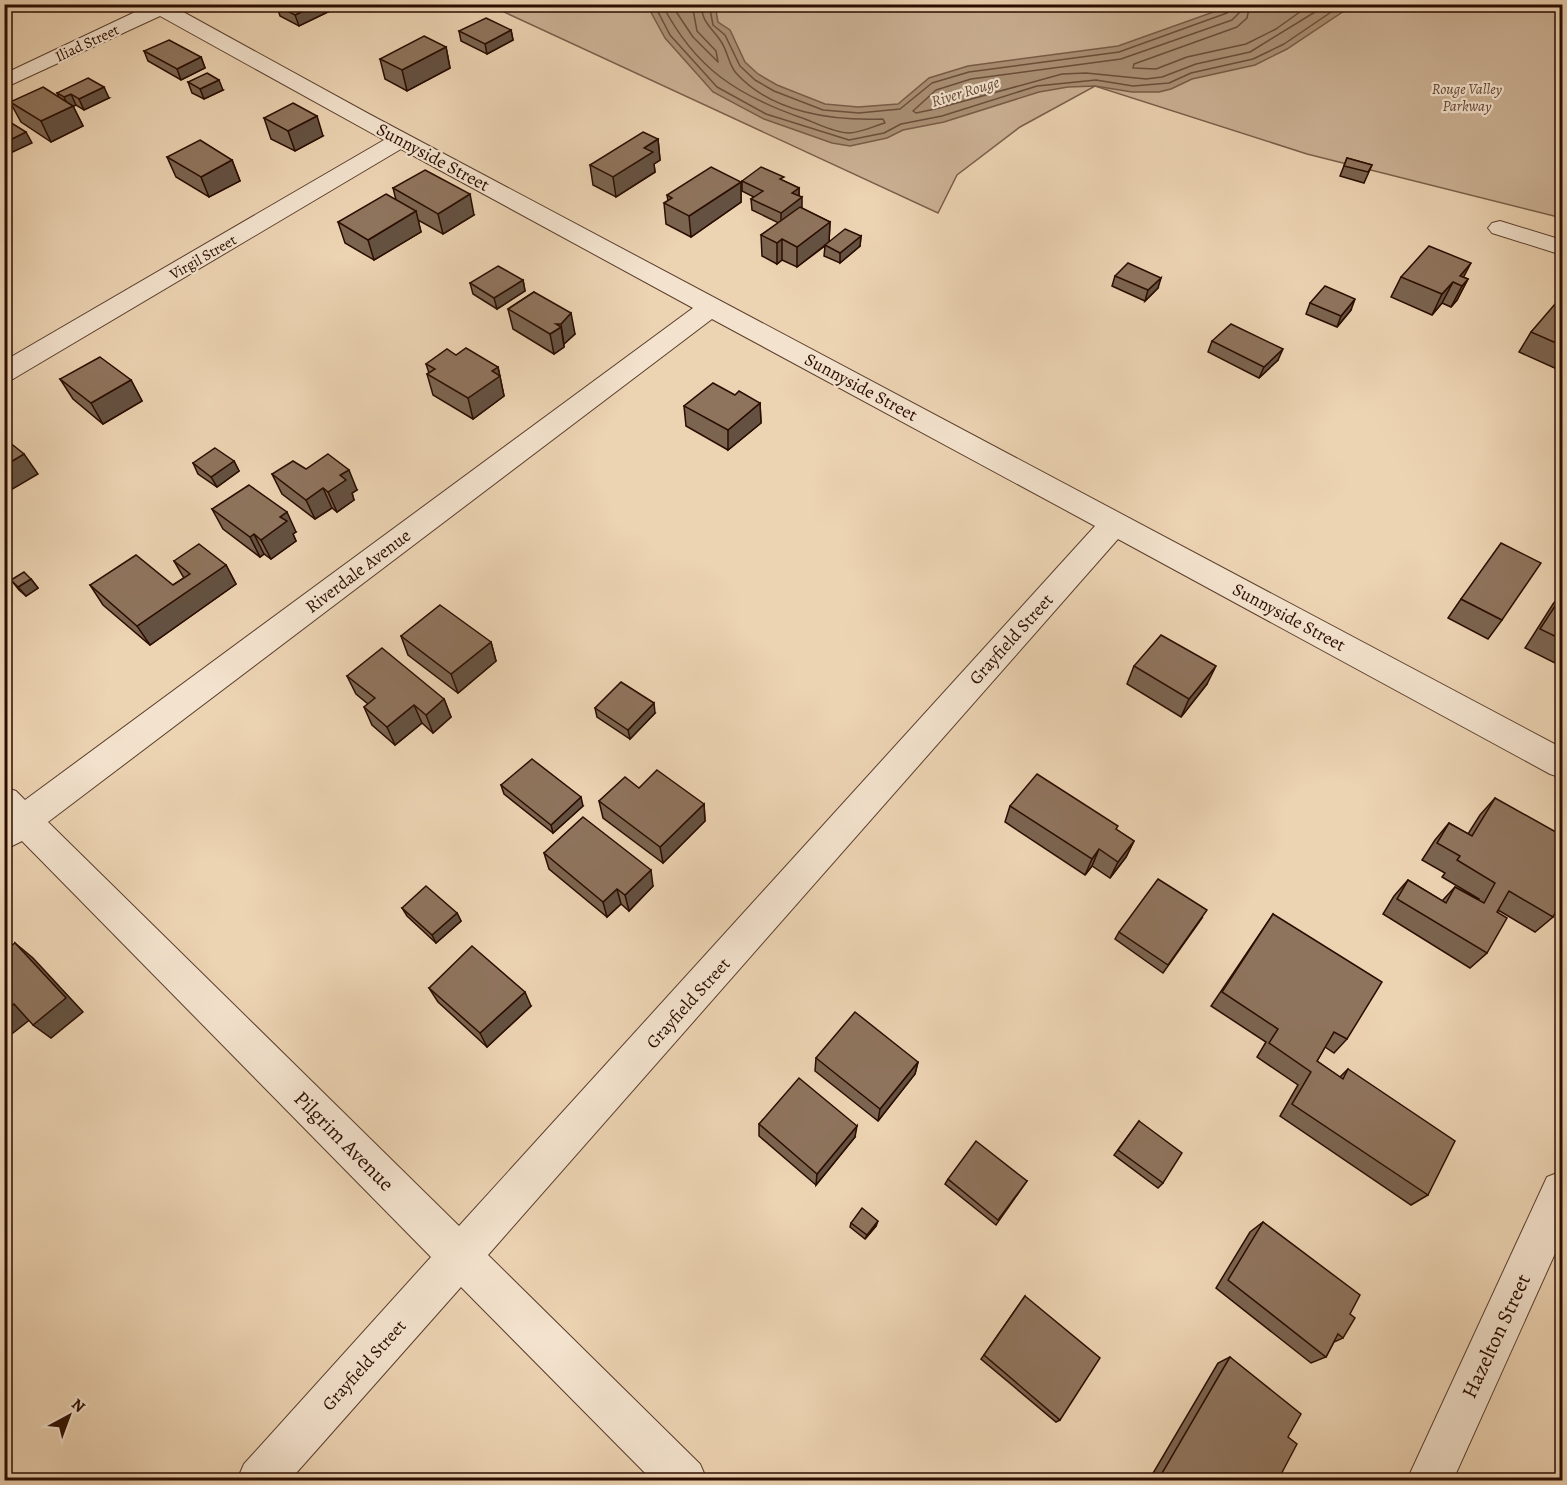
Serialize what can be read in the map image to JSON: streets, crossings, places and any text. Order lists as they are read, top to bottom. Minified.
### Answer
{"streets":{"street":["Iliad Street","Sunnyside Street","Virgil Street","Riverdale Avenue","Grayfield Street","Pilgrim Avenue","Hazelton Street"]},"crossings":[["Iliad Street","Sunnyside Street"],["Sunnyside Street","Virgil Street"],["Sunnyside Street","Riverdale Avenue"],["Sunnyside Street","Grayfield Street"],["Riverdale Avenue","Pilgrim Avenue"],["Grayfield Street","Pilgrim Avenue"]],"water":["River Rouge"],"parks":["Rouge Valley Parkway"],"north":"top right"}
